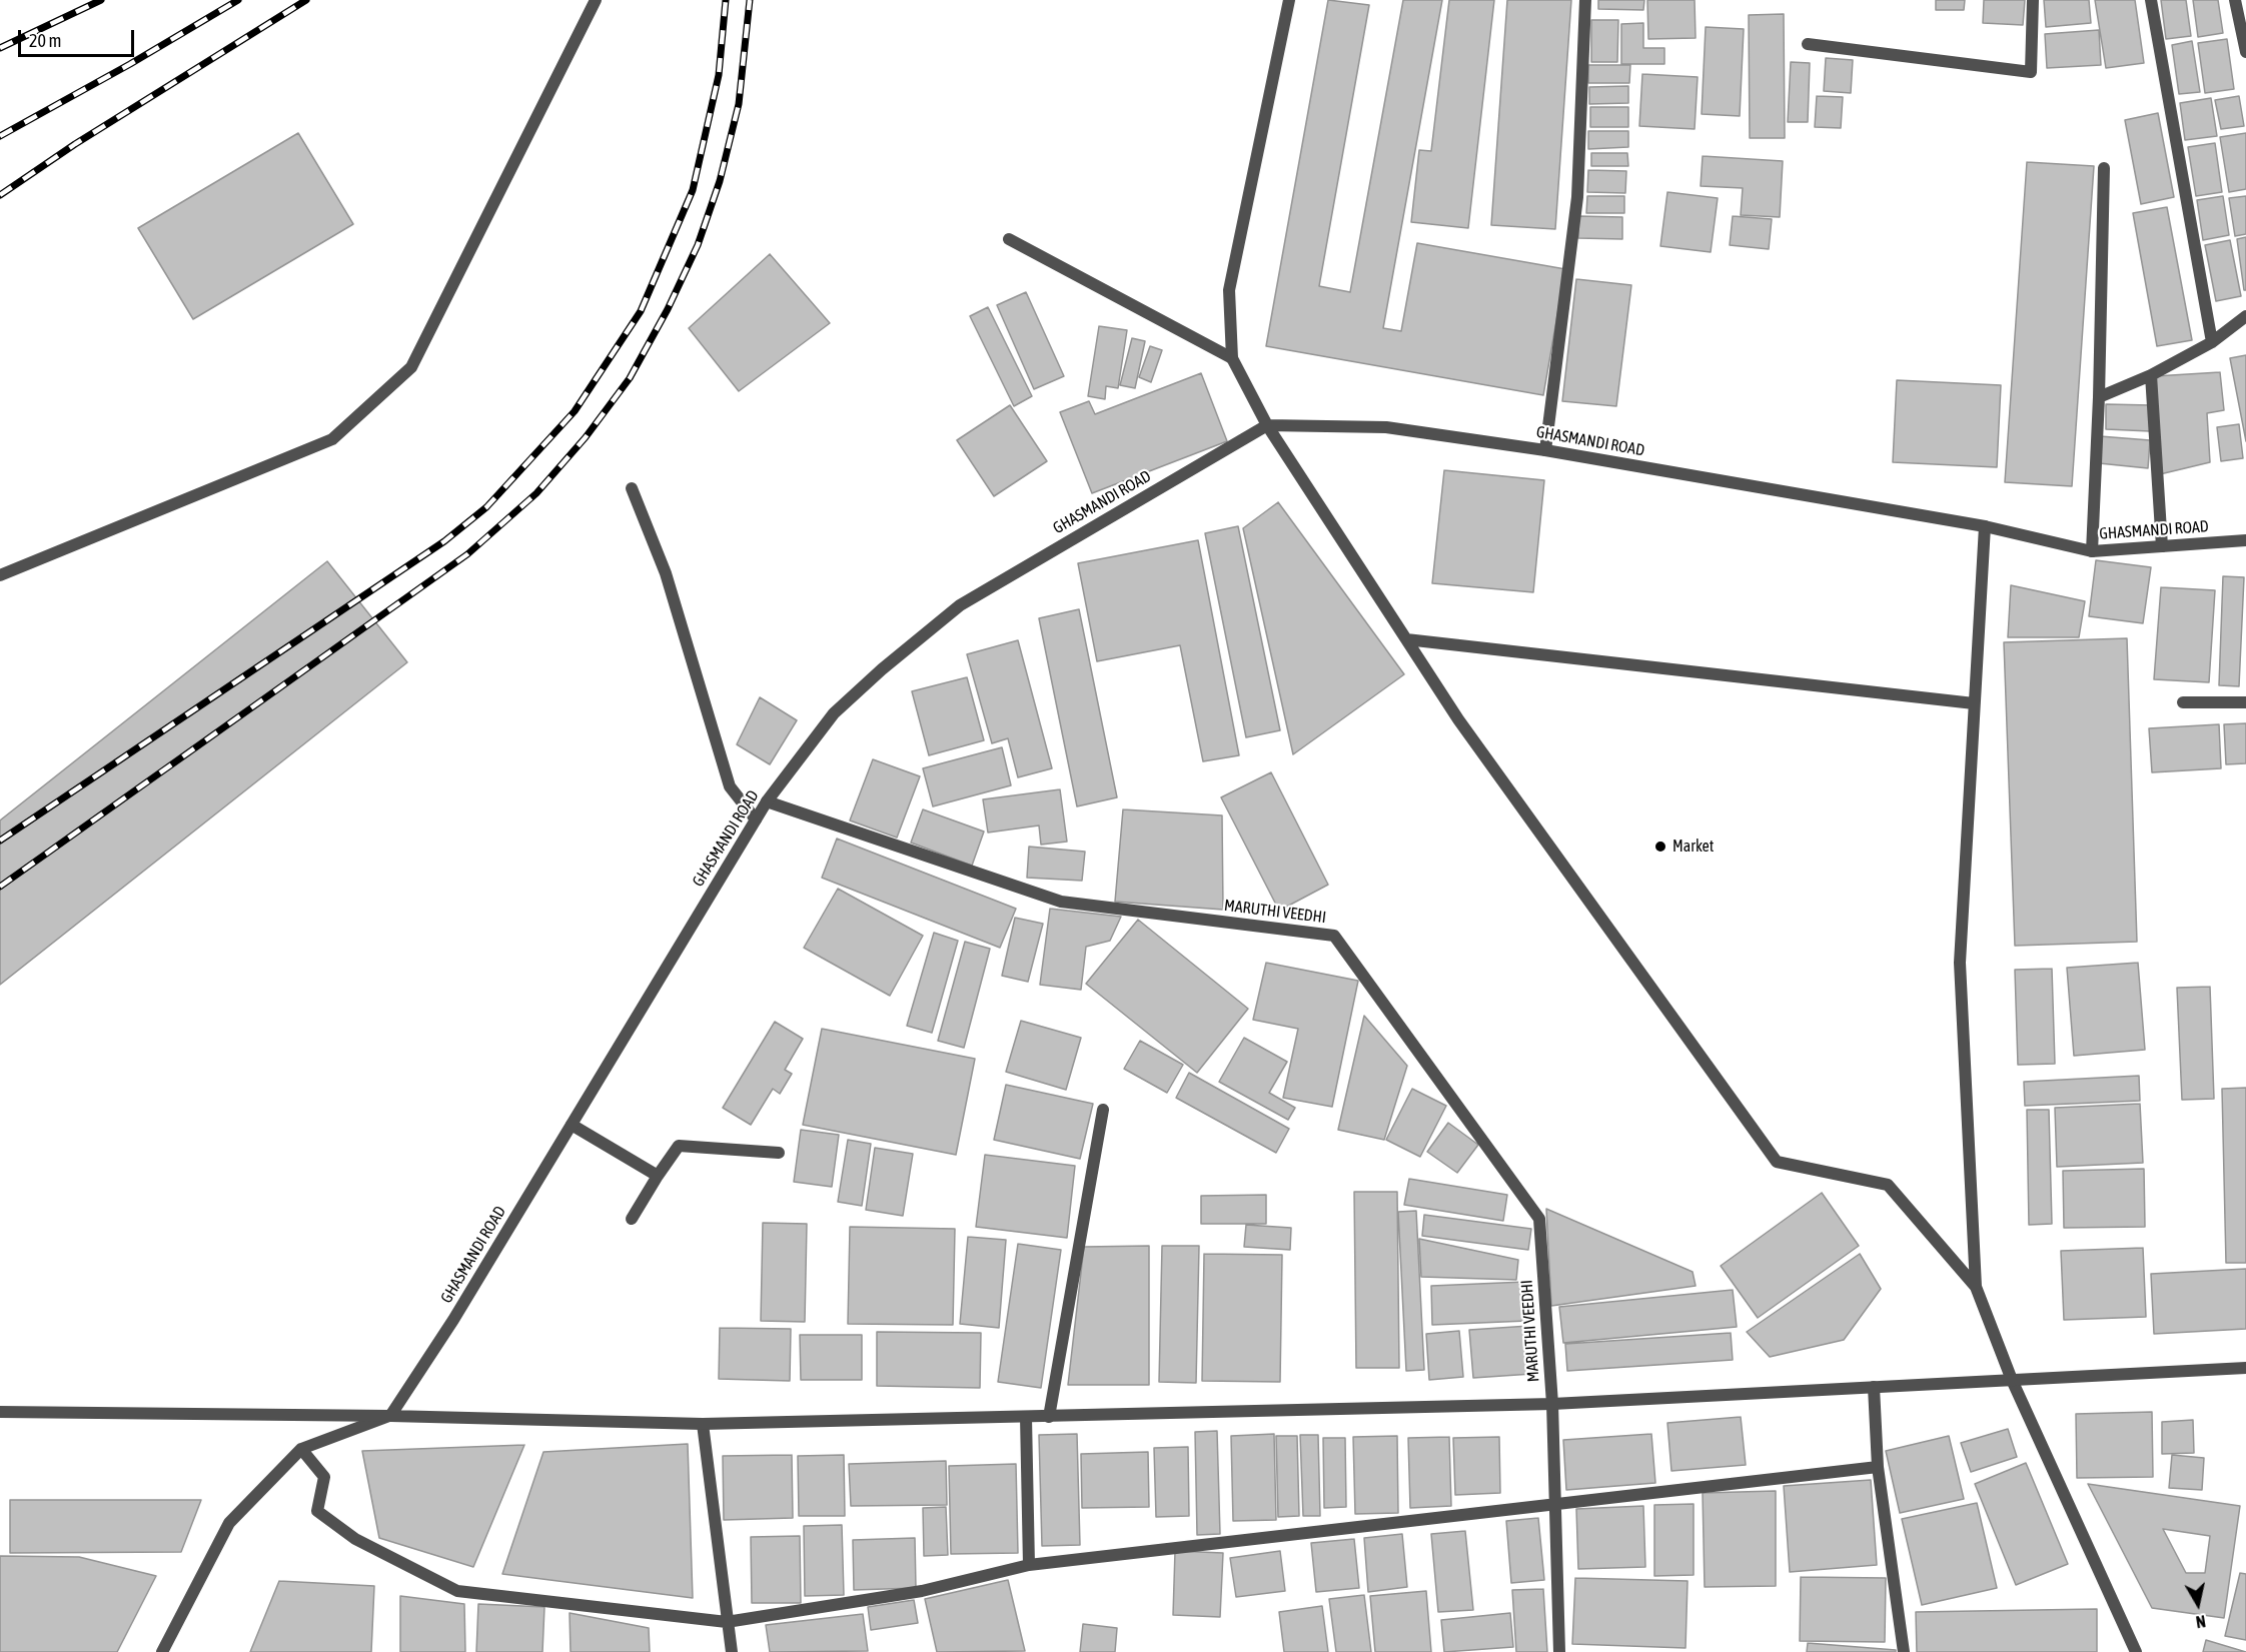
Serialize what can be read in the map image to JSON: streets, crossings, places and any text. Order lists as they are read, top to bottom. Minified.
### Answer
{"streets":{"street":["GHASMANDI ROAD","MARUTHI VEEDHI"]},"crossings":[["GHASMANDI ROAD","MARUTHI VEEDHI"]],"places":["Market"],"scale_bar":"20 m","north":"bottom"}
